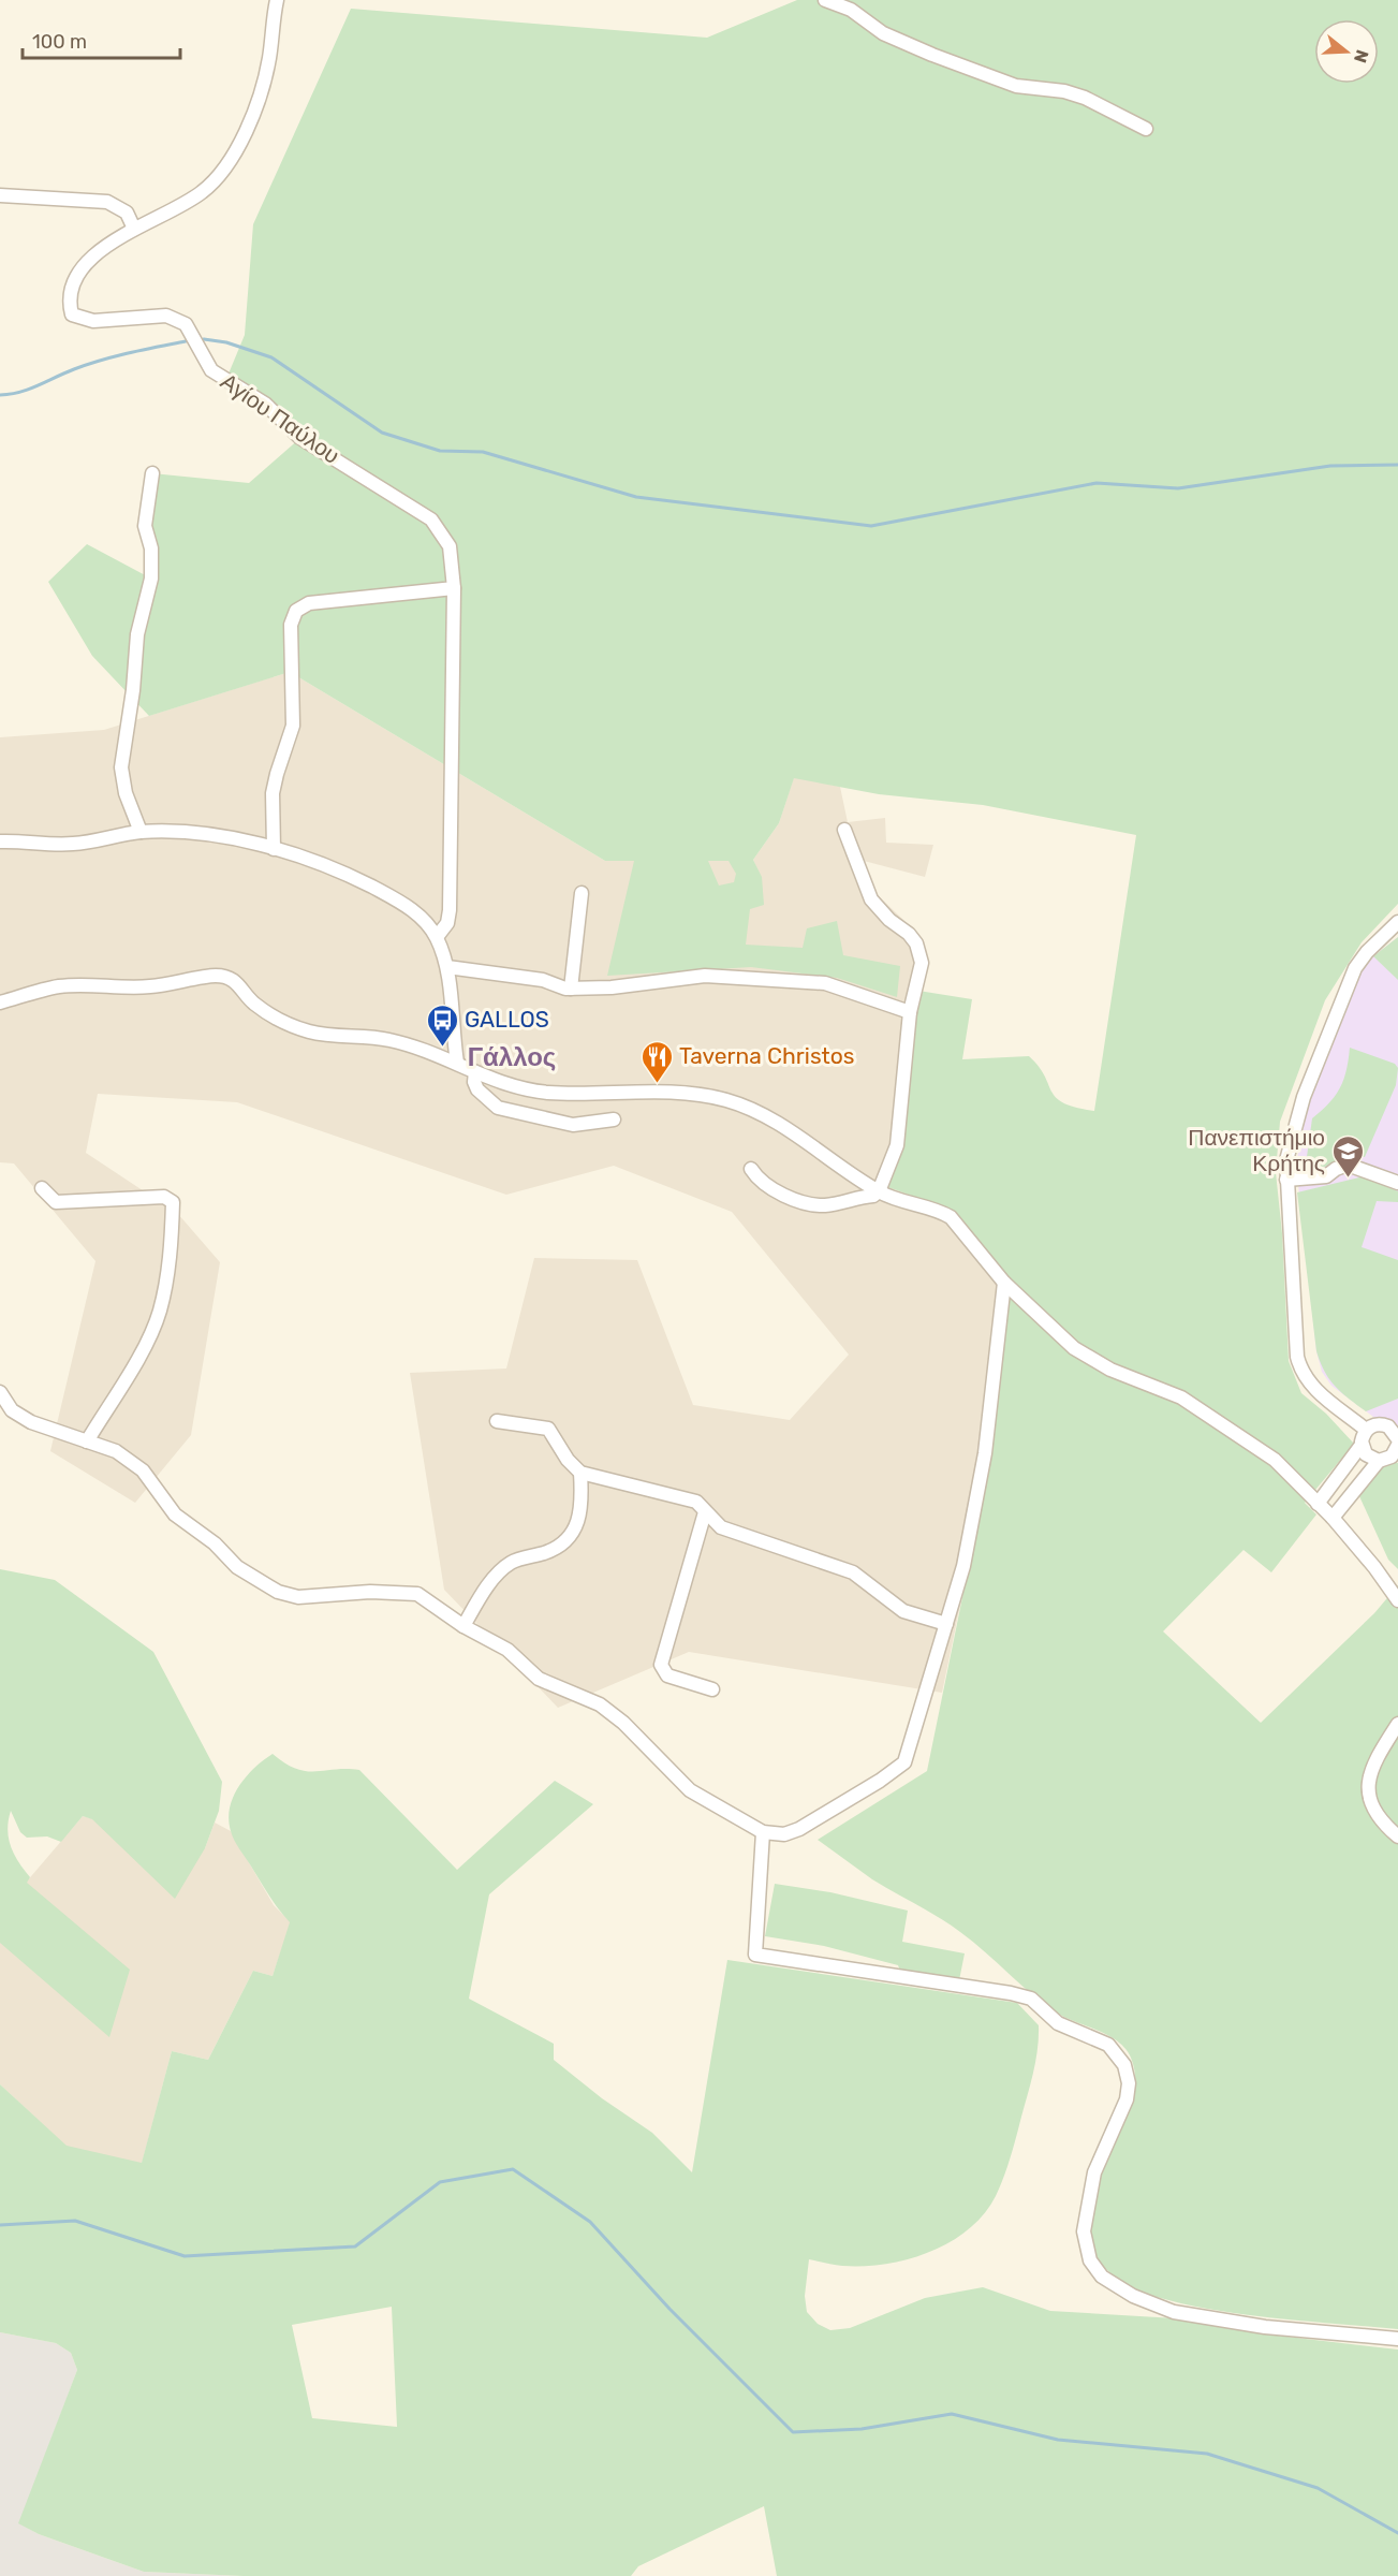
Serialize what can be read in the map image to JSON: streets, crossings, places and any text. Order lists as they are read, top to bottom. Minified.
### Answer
{"streets":{"street":["Αγίου Παύλου"]},"districts":["Γάλλος"],"places":{"bus stop":["GALLOS"],"restaurant":["Taverna Christos"],"school or university":["Πανεπιστήμιο Κρήτης"]},"scale_bar":"100 m","north":"right"}
